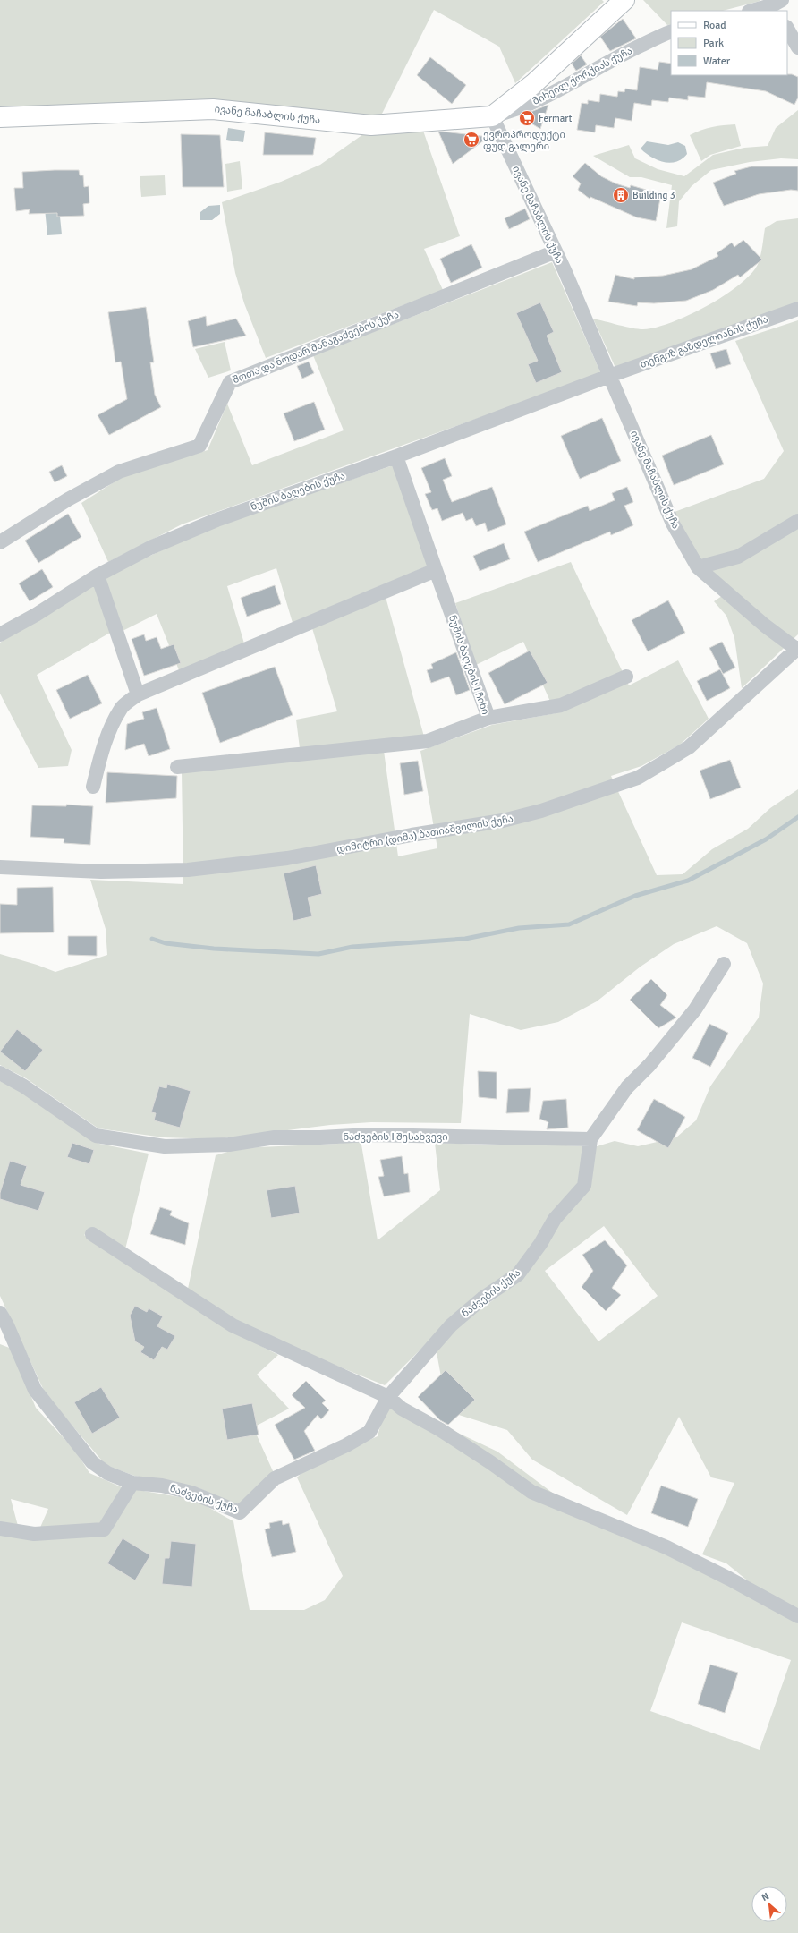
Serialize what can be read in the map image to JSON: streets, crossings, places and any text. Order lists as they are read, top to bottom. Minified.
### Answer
{"streets":{"street":["მიხეილ ქორქიას ქუჩა","ივანე მაჩაბლის ქუჩა","თენგიზ გაზდელიანის ქუჩა","შოთა და ნოდარ მანაგაძეების ქუჩა","ნუშის ბაღების ქუჩა","ნუშის ბაღების I ჩიხი","დიმიტრი (დიმა) ბათიაშვილის ქუჩა","ნაძვების I შესახვევი","ნაძვების ქუჩა"]},"crossings":[["მიხეილ ქორქიას ქუჩა","ივანე მაჩაბლის ქუჩა"],["ივანე მაჩაბლის ქუჩა","თენგიზ გაზდელიანის ქუჩა"],["ივანე მაჩაბლის ქუჩა","შოთა და ნოდარ მანაგაძეების ქუჩა"],["ივანე მაჩაბლის ქუჩა","ნუშის ბაღების ქუჩა"],["ივანე მაჩაბლის ქუჩა","დიმიტრი (დიმა) ბათიაშვილის ქუჩა"],["თენგიზ გაზდელიანის ქუჩა","ნუშის ბაღების ქუჩა"],["ნუშის ბაღების ქუჩა","ნუშის ბაღების I ჩიხი"],["ნაძვების I შესახვევი","ნაძვების ქუჩა"]],"places":{"supermarket":["Fermart","ევროპროდუქტი ფუდ გალერი"],"building":["Building 3"]},"legend":["Road","Park","Water"],"north":"top left"}
